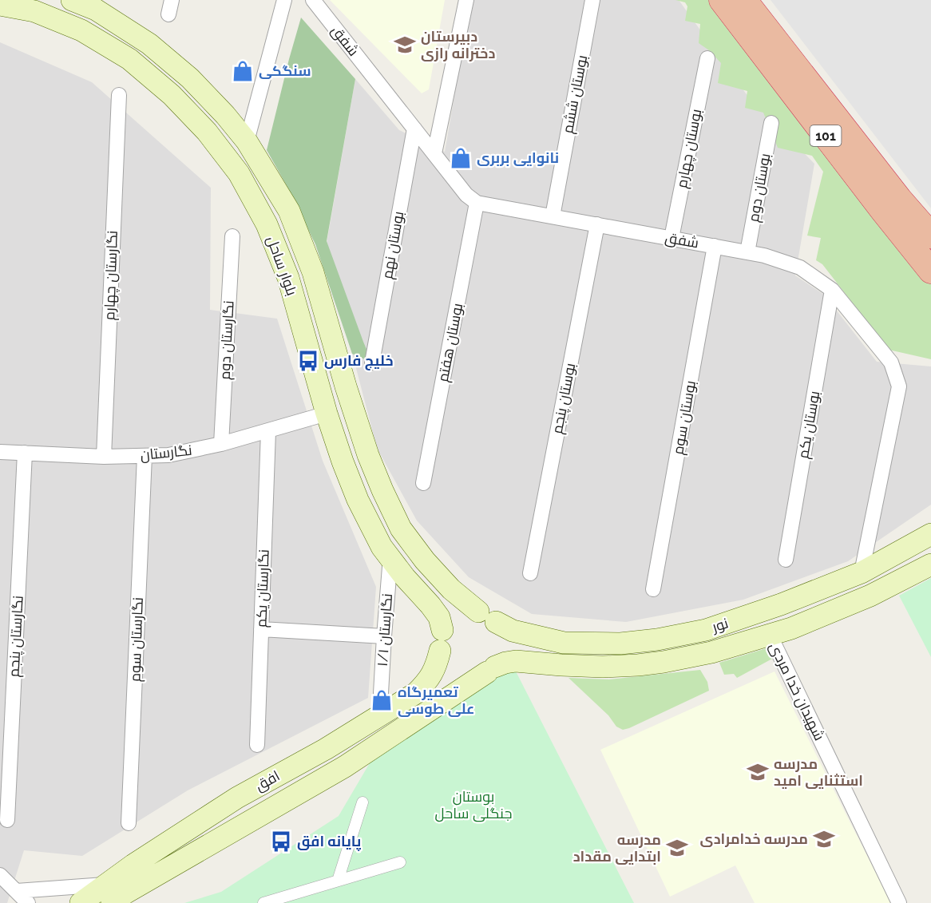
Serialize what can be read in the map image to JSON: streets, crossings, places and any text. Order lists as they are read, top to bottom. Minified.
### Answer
{"streets":{"highway":["101"],"main road":["بلوار ساحل","نور","افق"],"street":["شفق","بوستان ششم","بوستان چهارم","بوستان دوم","بوستان نهم","نگارستان چهارم","نگارستان دوم","بوستان هفتم","بوستان پنجم","بوستان سوم","بوستان یکم","نگارستان","نگارستان یکم","نگارستان ۱/۱","نگارستان پنجم","نگارستان سوم","شهیدان خدا مردی"]},"crossings":[["شفق","بوستان ششم"],["شفق","بوستان چهارم"],["شفق","بوستان دوم"],["شفق","بوستان نهم"],["شفق","بوستان هفتم"],["شفق","بوستان پنجم"],["شفق","بوستان سوم"],["شفق","بوستان یکم"],["شفق","نور"],["بلوار ساحل","نگارستان"],["بلوار ساحل","نور"],["بلوار ساحل","افق"],["نگارستان چهارم","نگارستان"],["نگارستان دوم","نگارستان"],["نگارستان","نگارستان یکم"],["نگارستان","نگارستان پنجم"],["نگارستان","نگارستان سوم"],["نور","شهیدان خدا مردی"],["نور","افق"]],"parks":["بوستان جنگلی ساحل"],"places":{"school or university":["دبیرستان دخترانه رازی","مدرسه استثنایی امید","مدرسه خدامرادی","مدرسه ابتدایی مقداد"],"shop":["سنگکی","نانوایی بربری","تعمیرگاه علی طوسی"],"bus stop":["خلیج فارس","پایانه افق"]}}
